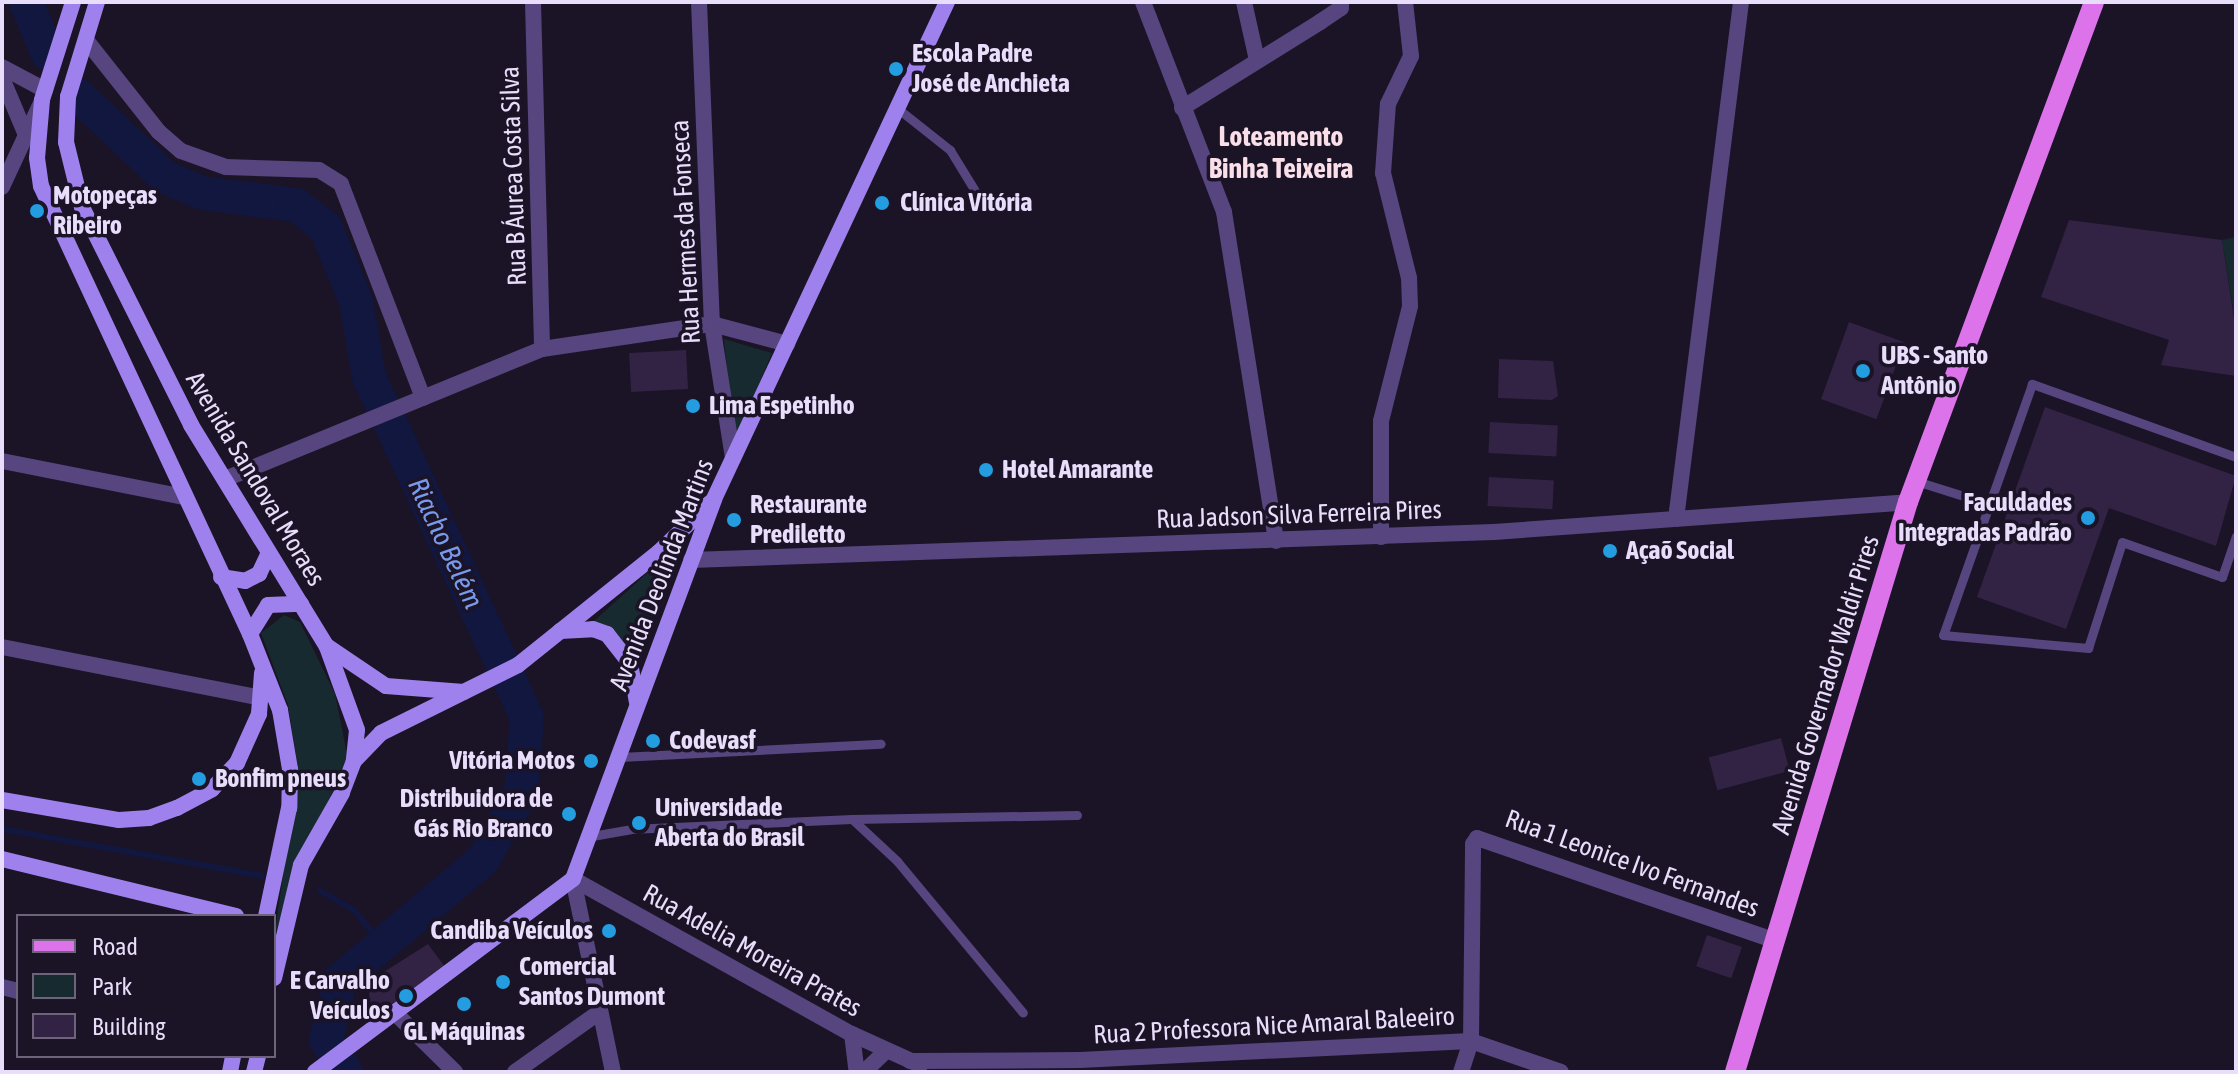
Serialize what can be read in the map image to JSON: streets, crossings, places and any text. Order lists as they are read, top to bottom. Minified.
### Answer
{"streets":{"main road":["Avenida Sandoval Moraes","Avenida Deolinda Martins","Avenida Governador Waldir Pires"],"street":["Rua B Áurea Costa Silva","Rua Hermes da Fonseca","Rua Jadson Silva Ferreira Pires","Rua 1 Leonice Ivo Fernandes","Rua Adelia Moreira Prates","Rua 2 Professora Nice Amaral Baleeiro"]},"crossings":[["Rua Hermes da Fonseca","Avenida Deolinda Martins"],["Rua Jadson Silva Ferreira Pires","Avenida Deolinda Martins"],["Rua Jadson Silva Ferreira Pires","Avenida Governador Waldir Pires"],["Avenida Deolinda Martins","Rua Adelia Moreira Prates"],["Avenida Governador Waldir Pires","Rua 1 Leonice Ivo Fernandes"],["Rua 1 Leonice Ivo Fernandes","Rua 2 Professora Nice Amaral Baleeiro"],["Rua Adelia Moreira Prates","Rua 2 Professora Nice Amaral Baleeiro"]],"districts":["Loteamento Binha Teixeira"],"water":["Riacho Belém"],"places":["Escola Padre José de Anchieta","Clínica Vitória","Motopeças Ribeiro","UBS - Santo Antônio","Lima Espetinho","Hotel Amarante","Faculdades Integradas Padrão","Restaurante Prediletto","Açaõ Social","Codevasf","Vitória Motos","Bonfim pneus","Distribuidora de Gás Rio Branco","Universidade Aberta do Brasil","Candiba Veículos","Comercial Santos Dumont","E Carvalho Veículos","GL Máquinas"],"legend":["Road","Park","Building"]}
